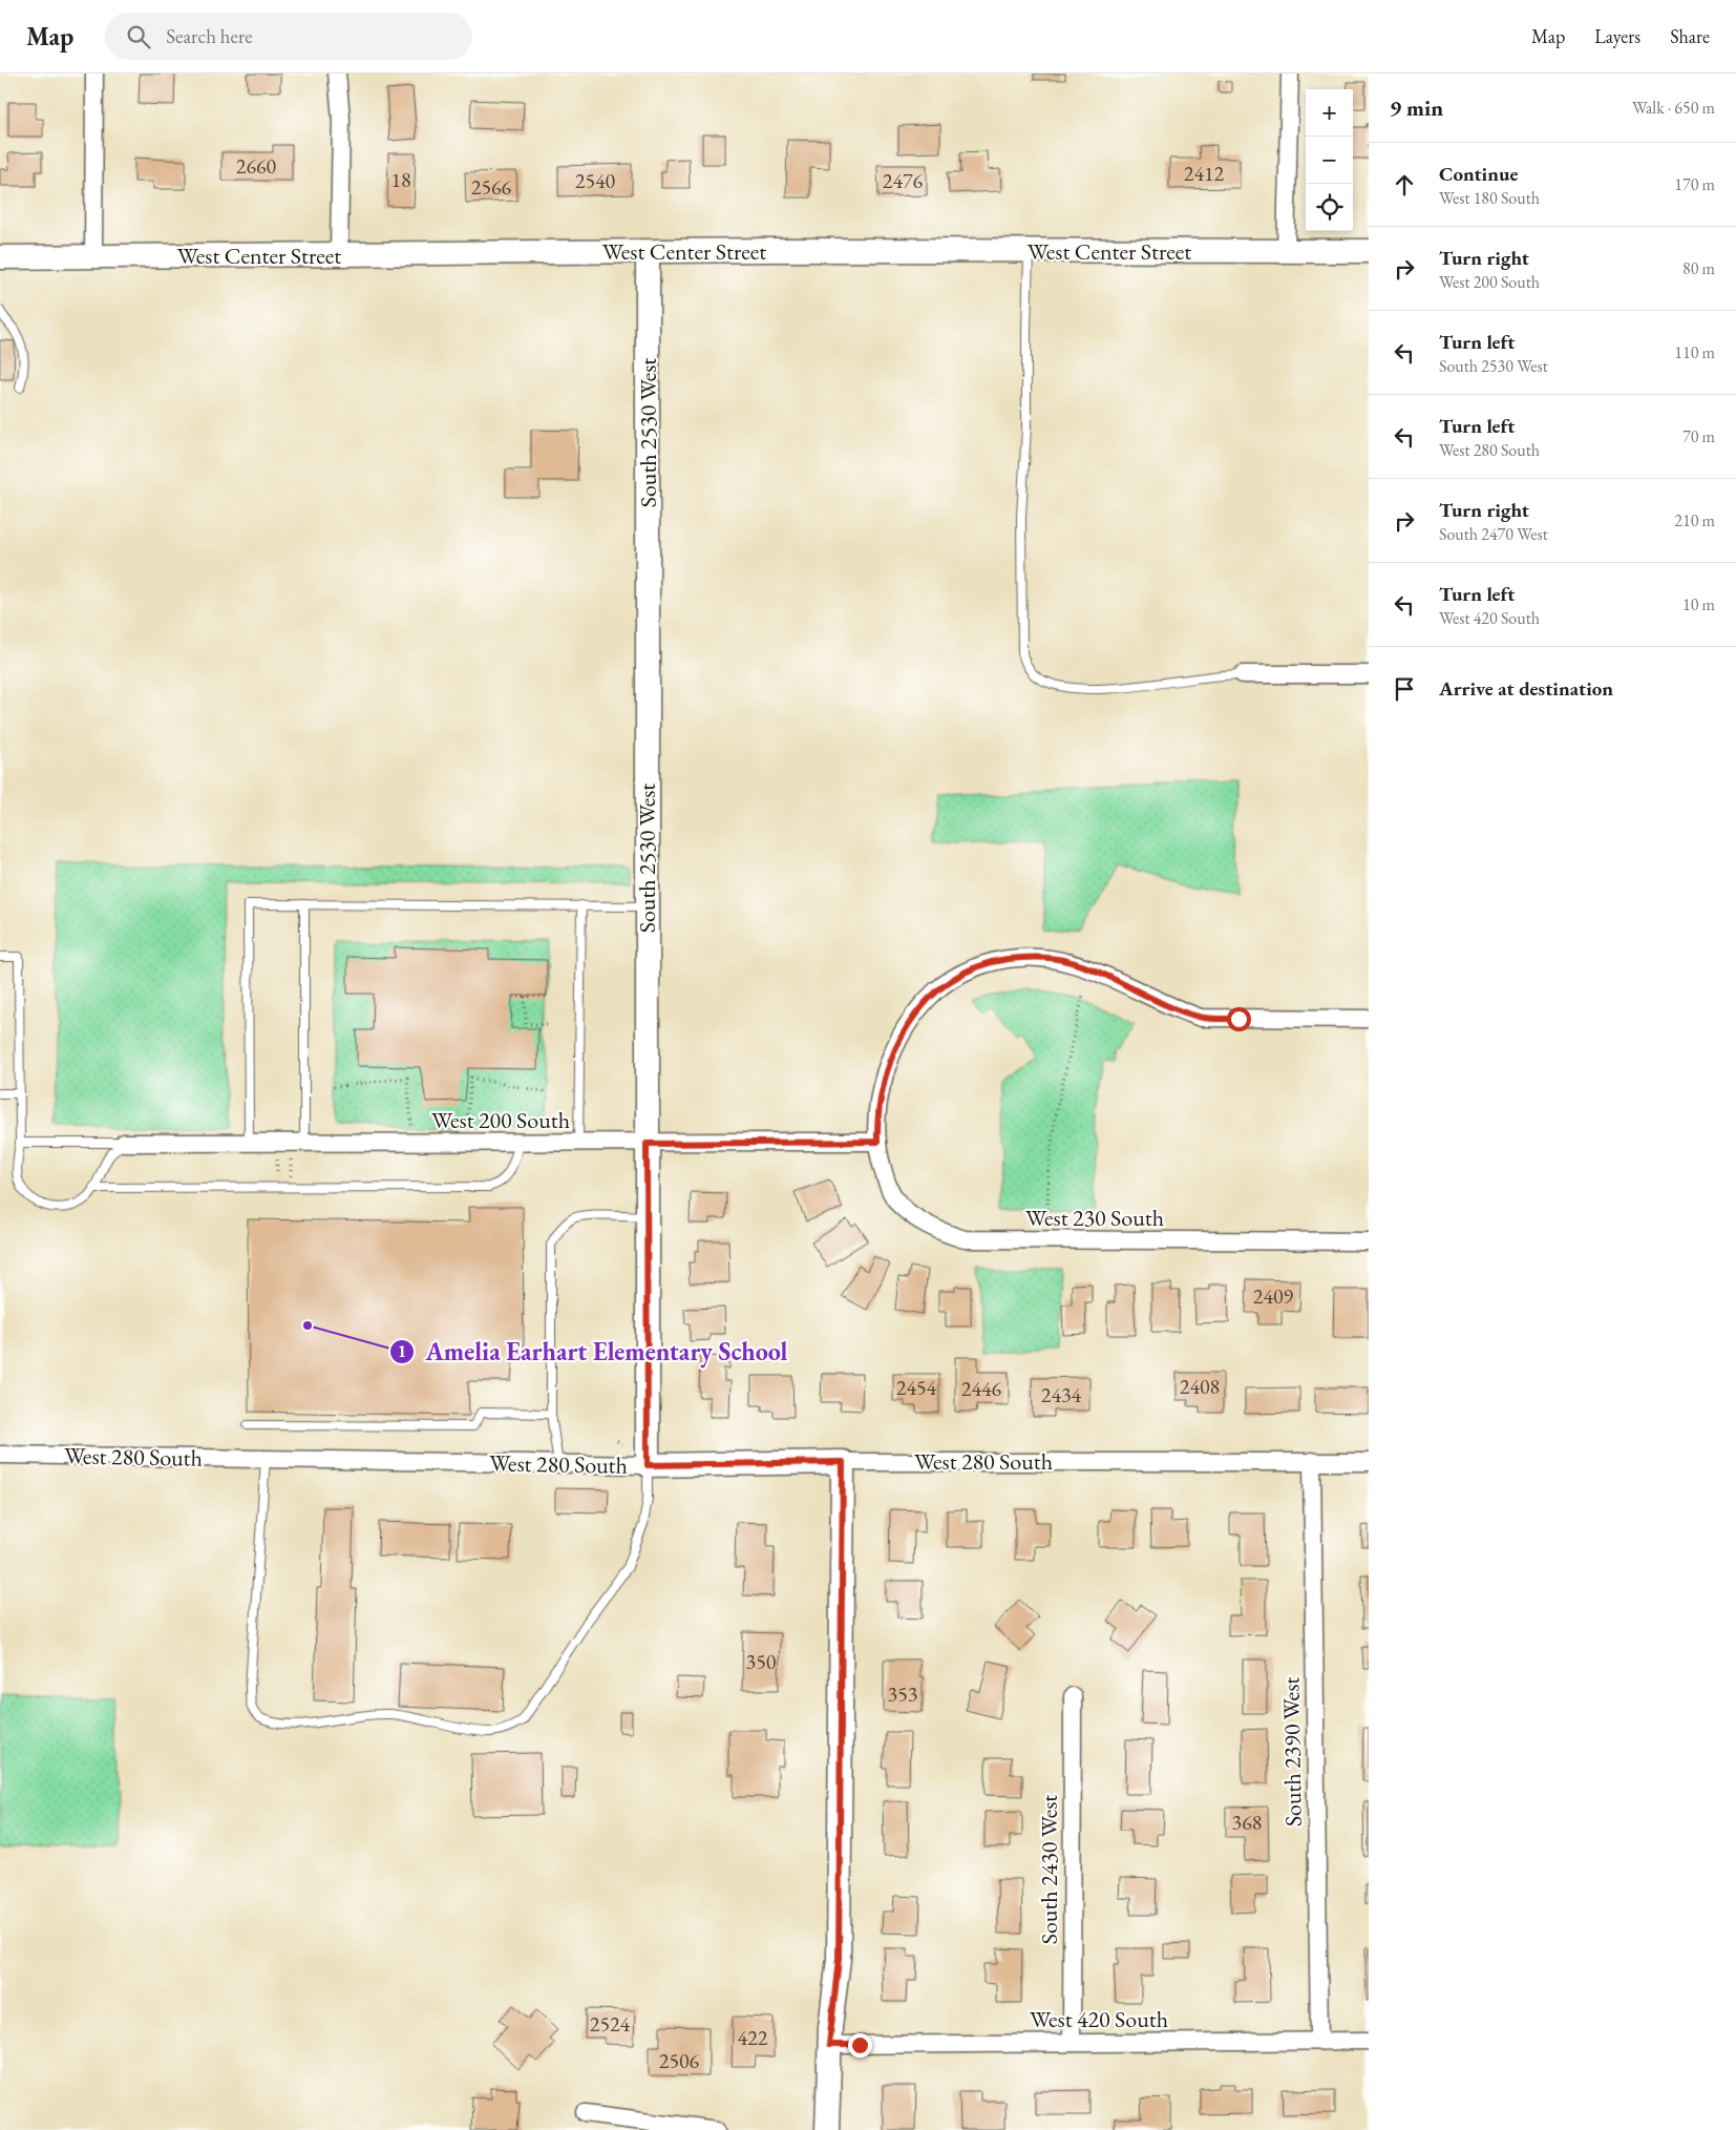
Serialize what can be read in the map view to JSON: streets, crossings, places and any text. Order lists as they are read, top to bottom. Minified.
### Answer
{"streets":{"street":["West Center Street","South 2530 West","West 200 South","West 230 South","West 280 South","South 2390 West","South 2430 West","West 420 South"]},"crossings":[["West Center Street","South 2530 West"],["South 2530 West","West 200 South"],["South 2530 West","West 280 South"],["West 200 South","West 230 South"],["West 280 South","South 2390 West"],["South 2390 West","West 420 South"],["South 2430 West","West 420 South"]],"places":["Amelia Earhart Elementary School"],"house_numbers":["2660","2412","18","2540","2476","2566","2409","2408","2454","2446","2434","350","353","368","2524","422","2506"],"page":{"header":"Map","search":"Search here","nav":["Map","Layers","Share"],"heading":["9 min","Walk · 650 m"],"map_buttons":["+","−"],"list":[["Continue","West 180 South","170 m"],["Turn right","West 200 South","80 m"],["Turn left","South 2530 West","110 m"],["Turn left","West 280 South","70 m"],["Turn right","South 2470 West","210 m"],["Turn left","West 420 South","10 m"],"Arrive at destination"]}}
